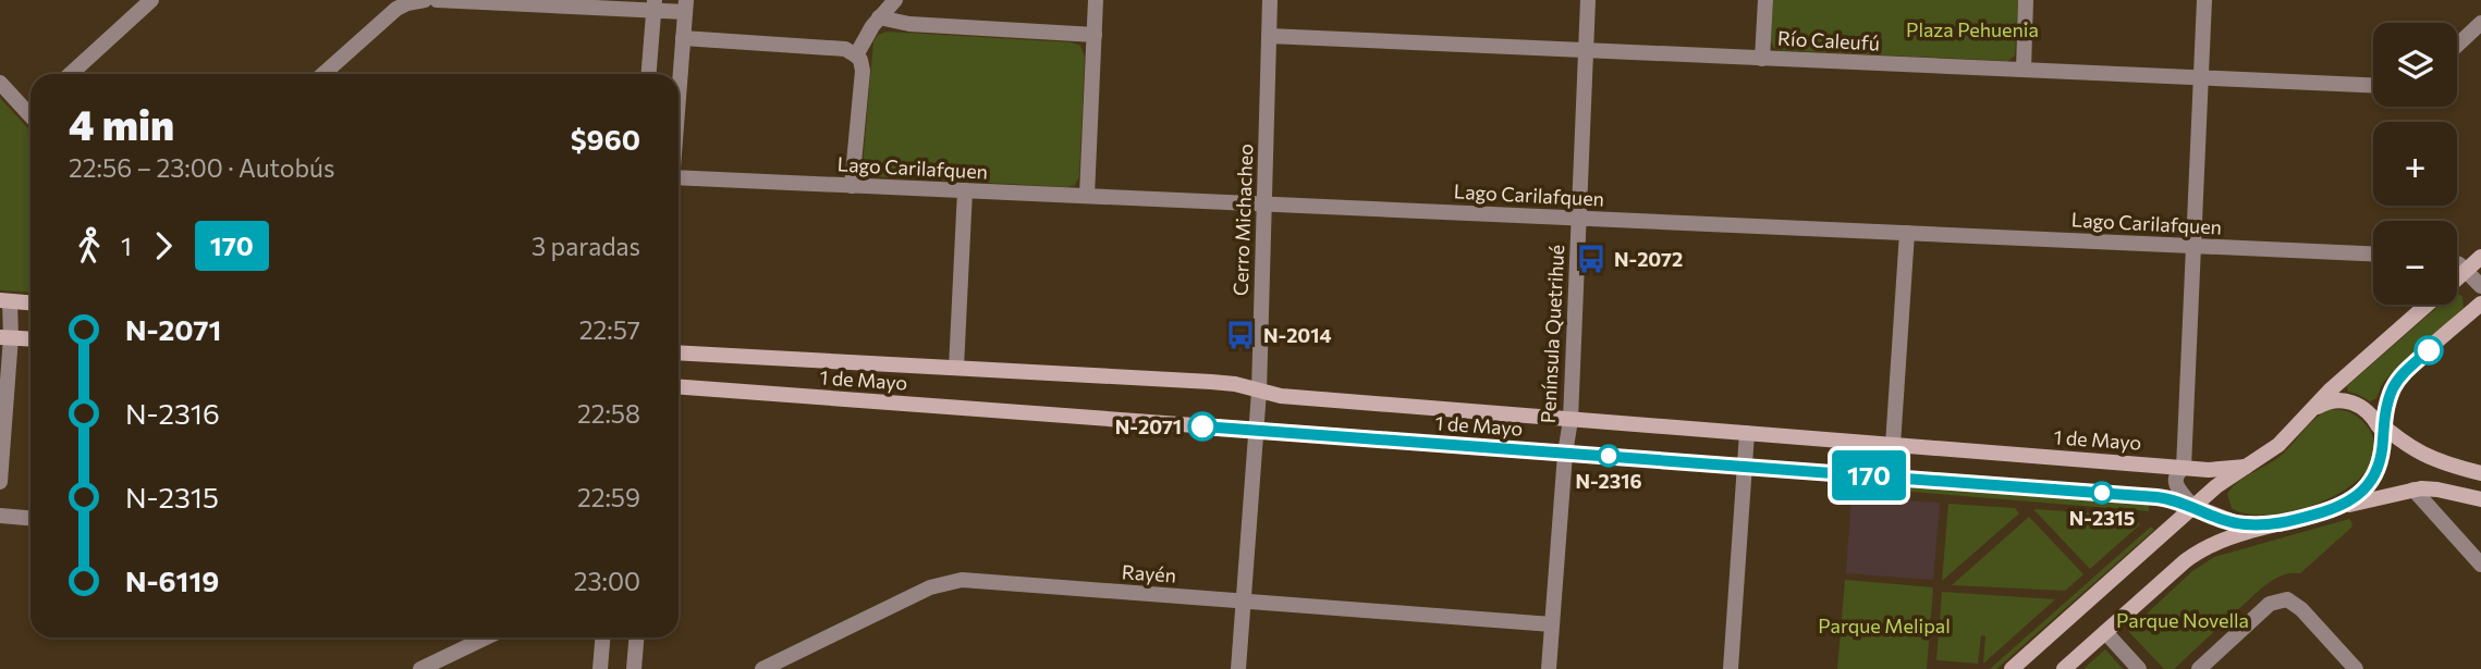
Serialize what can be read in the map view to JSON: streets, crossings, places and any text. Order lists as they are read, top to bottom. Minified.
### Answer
{"streets":{"main road":["1 de Mayo"],"street":["Río Caleufú","Lago Carilafquen","Cerro Michacheo","Península Quetrihué","Rayén"]},"crossings":[["Río Caleufú","Cerro Michacheo"],["Río Caleufú","Península Quetrihué"],["Lago Carilafquen","Cerro Michacheo"],["Lago Carilafquen","Península Quetrihué"],["Cerro Michacheo","1 de Mayo"],["Cerro Michacheo","Rayén"],["Península Quetrihué","1 de Mayo"],["Península Quetrihué","Rayén"]],"parks":["Plaza Pehuenia","Parque Novella","Parque Melipal"],"places":{"bus stop":["N-2072","N-2014"],"other":["N-2071","N-2316","N-2315"]},"lines":["bus line 170"],"page":{"on_map":"170","map_buttons":["+","−"],"heading":["4 min","22:56 – 23:00 · Autobús","$960"],"legs":["1","170","3 paradas"],"list":[{"name":"N-2071","value":"22:57"},{"name":"N-2316","value":"22:58"},{"name":"N-2315","value":"22:59"},{"name":"N-6119","value":"23:00"}]}}
